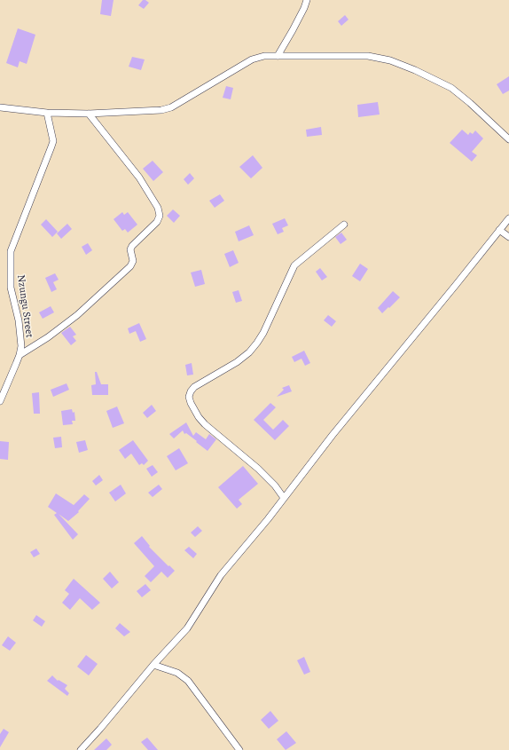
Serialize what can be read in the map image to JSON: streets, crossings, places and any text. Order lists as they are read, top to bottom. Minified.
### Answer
{"streets":{"street":["Nzungu Street"]}}
